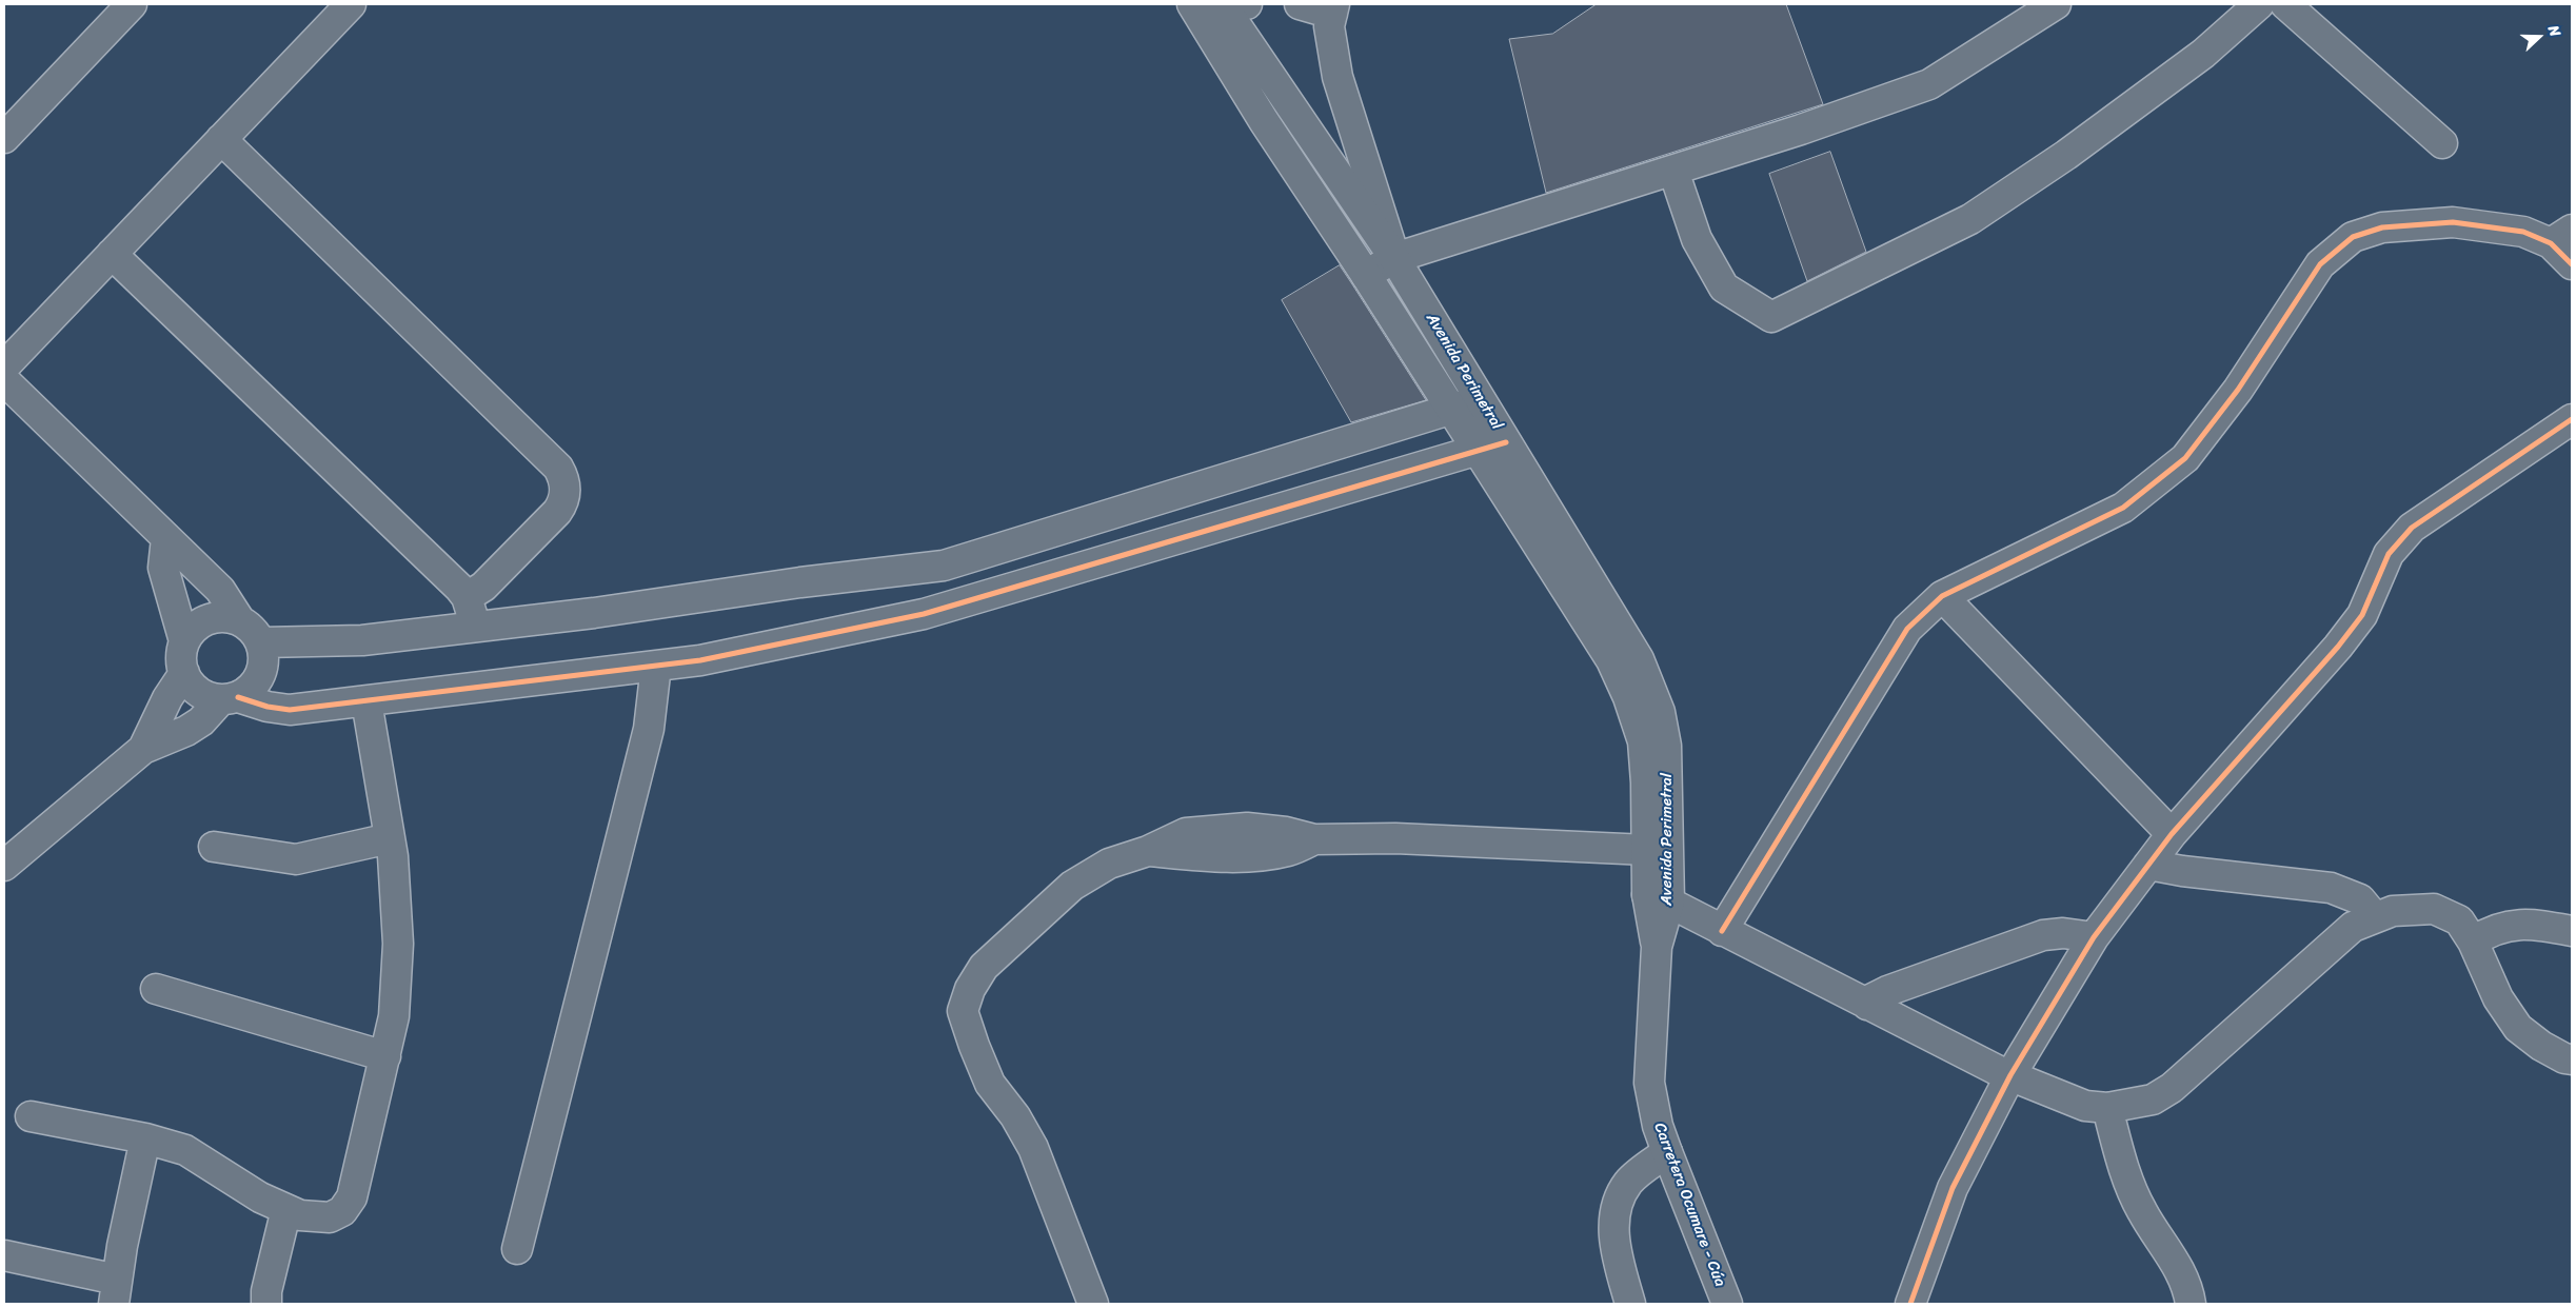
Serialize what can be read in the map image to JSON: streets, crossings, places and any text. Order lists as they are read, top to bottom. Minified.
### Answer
{"streets":{"street":["Avenida Perimetral","Carretera Ocumare - Cúa"]},"crossings":[["Avenida Perimetral","Carretera Ocumare - Cúa"]],"north":"right"}
